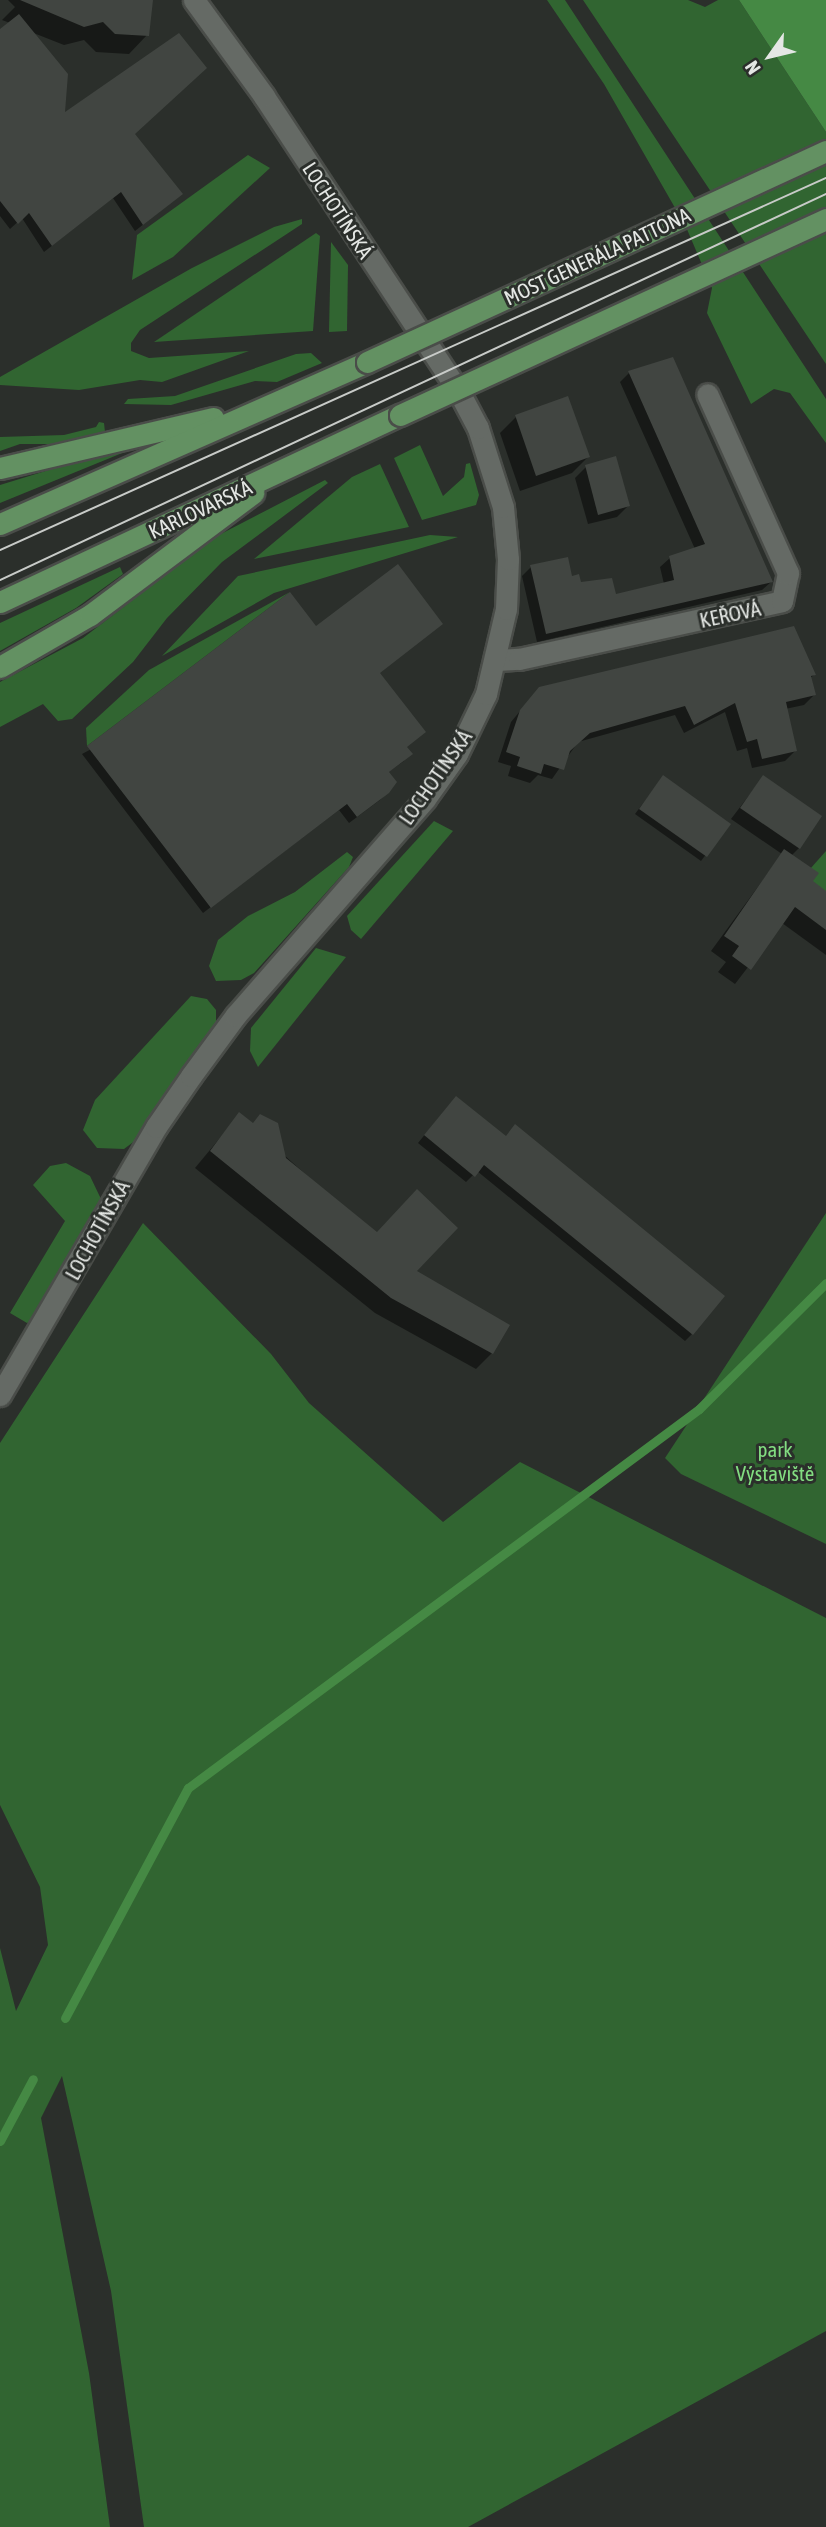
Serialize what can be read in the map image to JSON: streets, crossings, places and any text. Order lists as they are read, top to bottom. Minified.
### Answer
{"streets":{"main road":["MOST GENERÁLA PATTONA","KARLOVARSKÁ"],"street":["LOCHOTÍNSKÁ","KEŘOVÁ"]},"crossings":[["LOCHOTÍNSKÁ","KEŘOVÁ"]],"parks":["park Výstaviště"],"north":"bottom left"}
